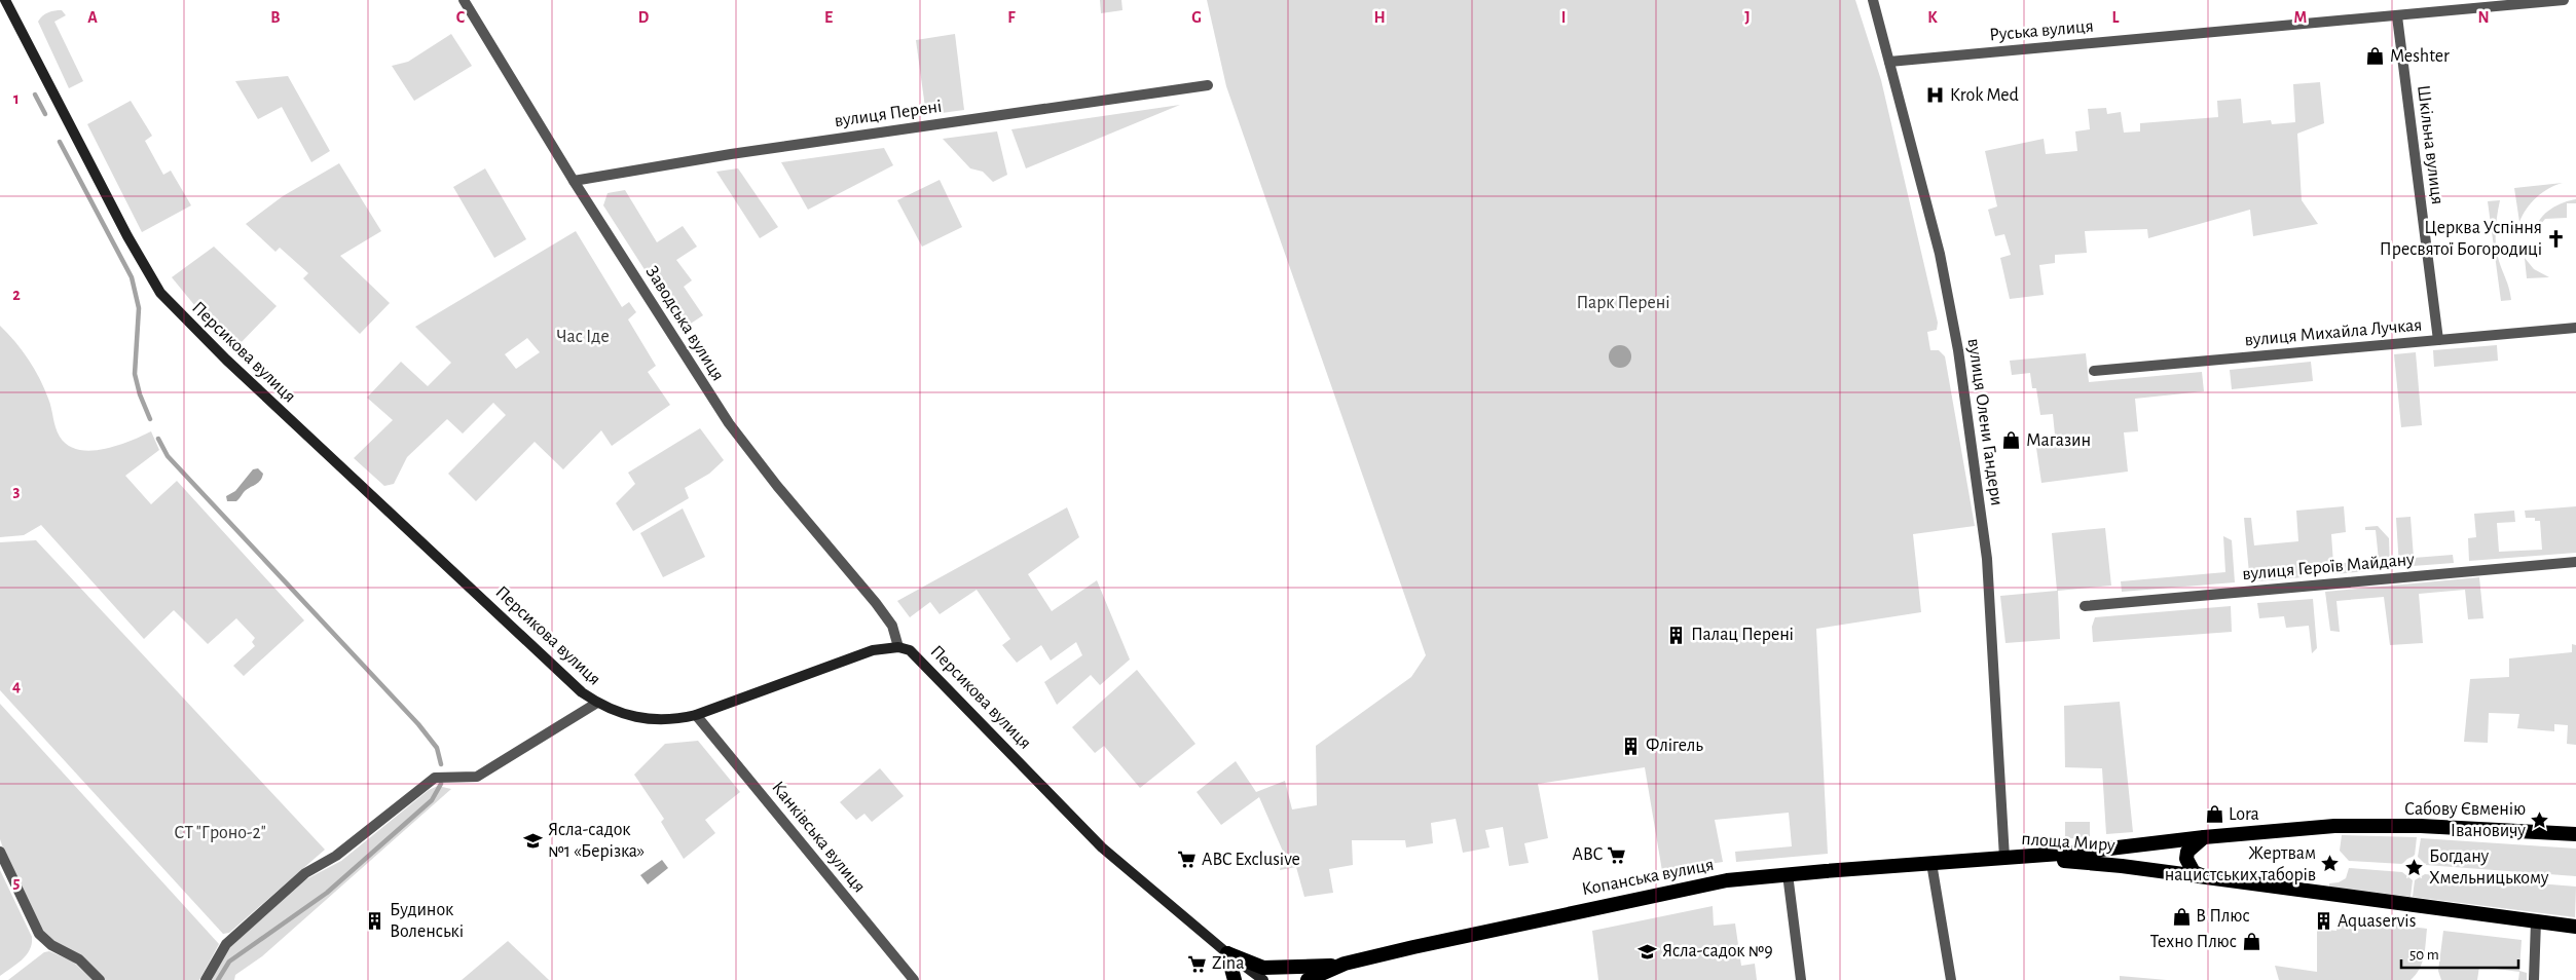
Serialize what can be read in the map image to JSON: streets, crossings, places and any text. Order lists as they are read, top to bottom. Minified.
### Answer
{"streets":{"highway":["площа Миру","Копанська вулиця"],"main road":["Персикова вулиця"],"street":["Руська вулиця","вулиця Перені","Шкільна вулиця","Заводська вулиця","вулиця Михайла Лучкая","вулиця Олени Гандери","вулиця Героїв Майдану","Канківська вулиця"]},"crossings":[["Руська вулиця","Шкільна вулиця"],["Руська вулиця","вулиця Олени Гандери"],["вулиця Перені","Заводська вулиця"],["Шкільна вулиця","вулиця Михайла Лучкая"],["Заводська вулиця","Персикова вулиця"],["Персикова вулиця","Канківська вулиця"],["вулиця Олени Гандери","площа Миру"],["вулиця Олени Гандери","Копанська вулиця"],["площа Миру","Копанська вулиця"]],"parks":["Парк Перені","Час Іде","СТ \"Гроно-2\""],"places":{"shop":["Meshter","Магазин","Lora","В Плюс","Техно Плюс"],"hospital":["Krok Med"],"church":["Церква Успіння Пресвятої Богородиці"],"building":["Палац Перені","Флігель","Будинок Воленські","Aquaservis"],"place":["Сабову Євменію Івановичу","Жертвам нацистських таборів","Богдану Хмельницькому"],"school or university":["Ясла-садок №1 «Берізка»","Ясла-садок №9"],"supermarket":["ABC","ABC Exclusive","Zina"]},"scale_bar":"50 m","grid":{"columns":["A","B","C","D","E","F","G","H","I","J","K","L","M","N"],"rows":["1","2","3","4","5"]}}
